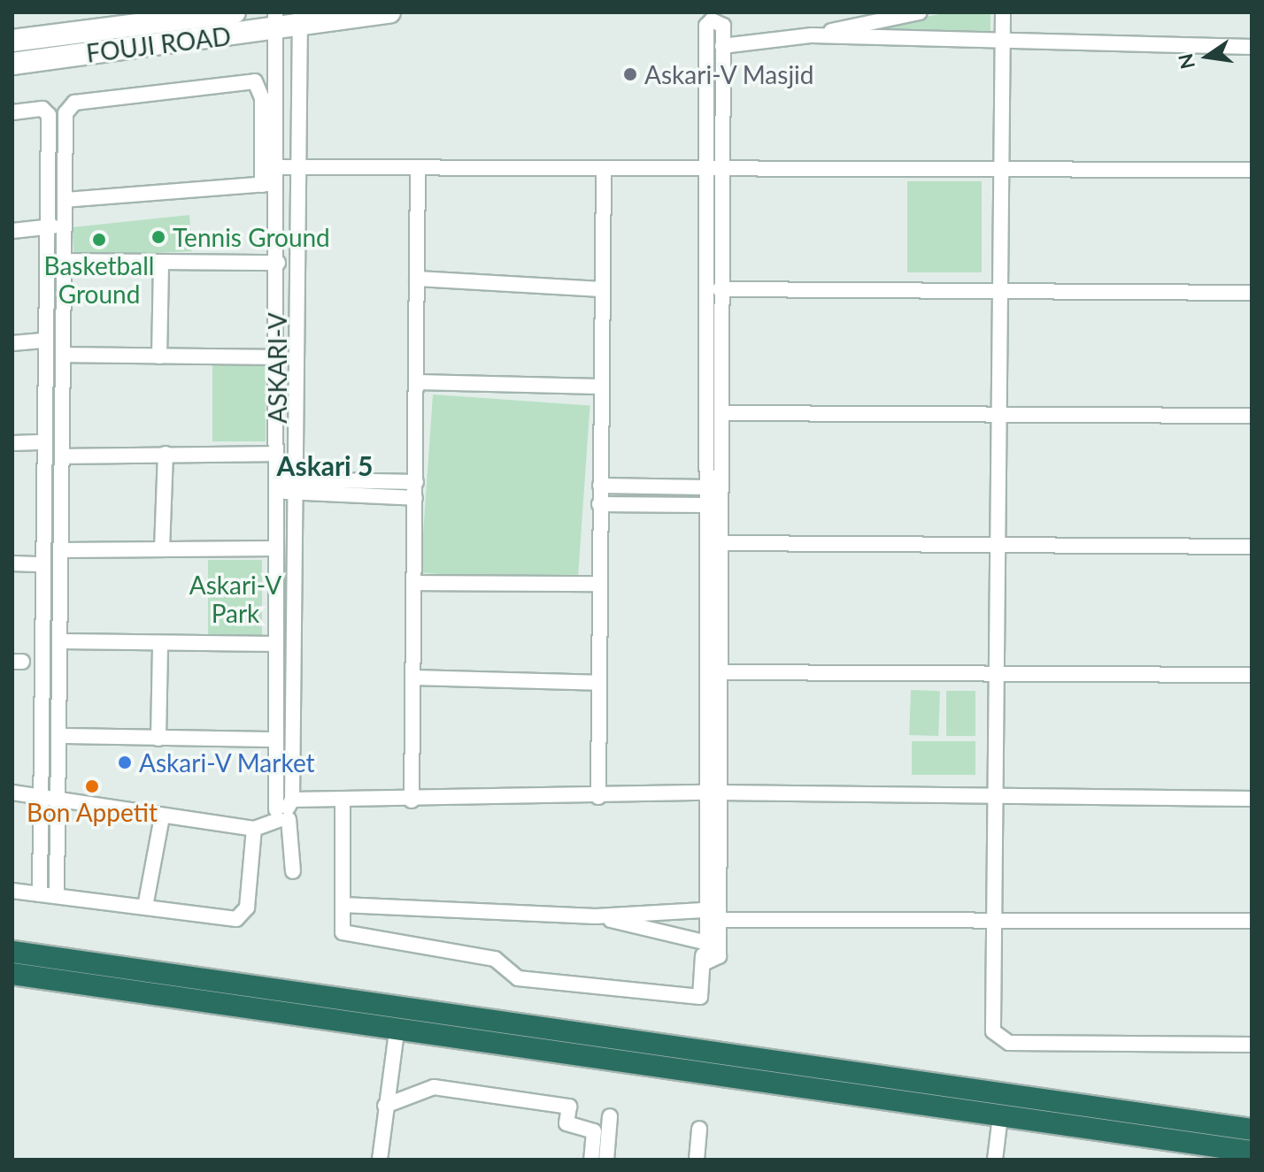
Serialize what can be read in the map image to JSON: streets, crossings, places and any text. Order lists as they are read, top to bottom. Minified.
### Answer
{"streets":{"main road":["FOUJI ROAD"],"street":["ASKARI-V"]},"crossings":[["FOUJI ROAD","ASKARI-V"]],"districts":["Askari 5"],"parks":["Askari-V Park"],"places":["Askari-V Masjid","Tennis Ground","Basketball Ground","Askari-V Market","Bon Appetit"],"north":"left"}
